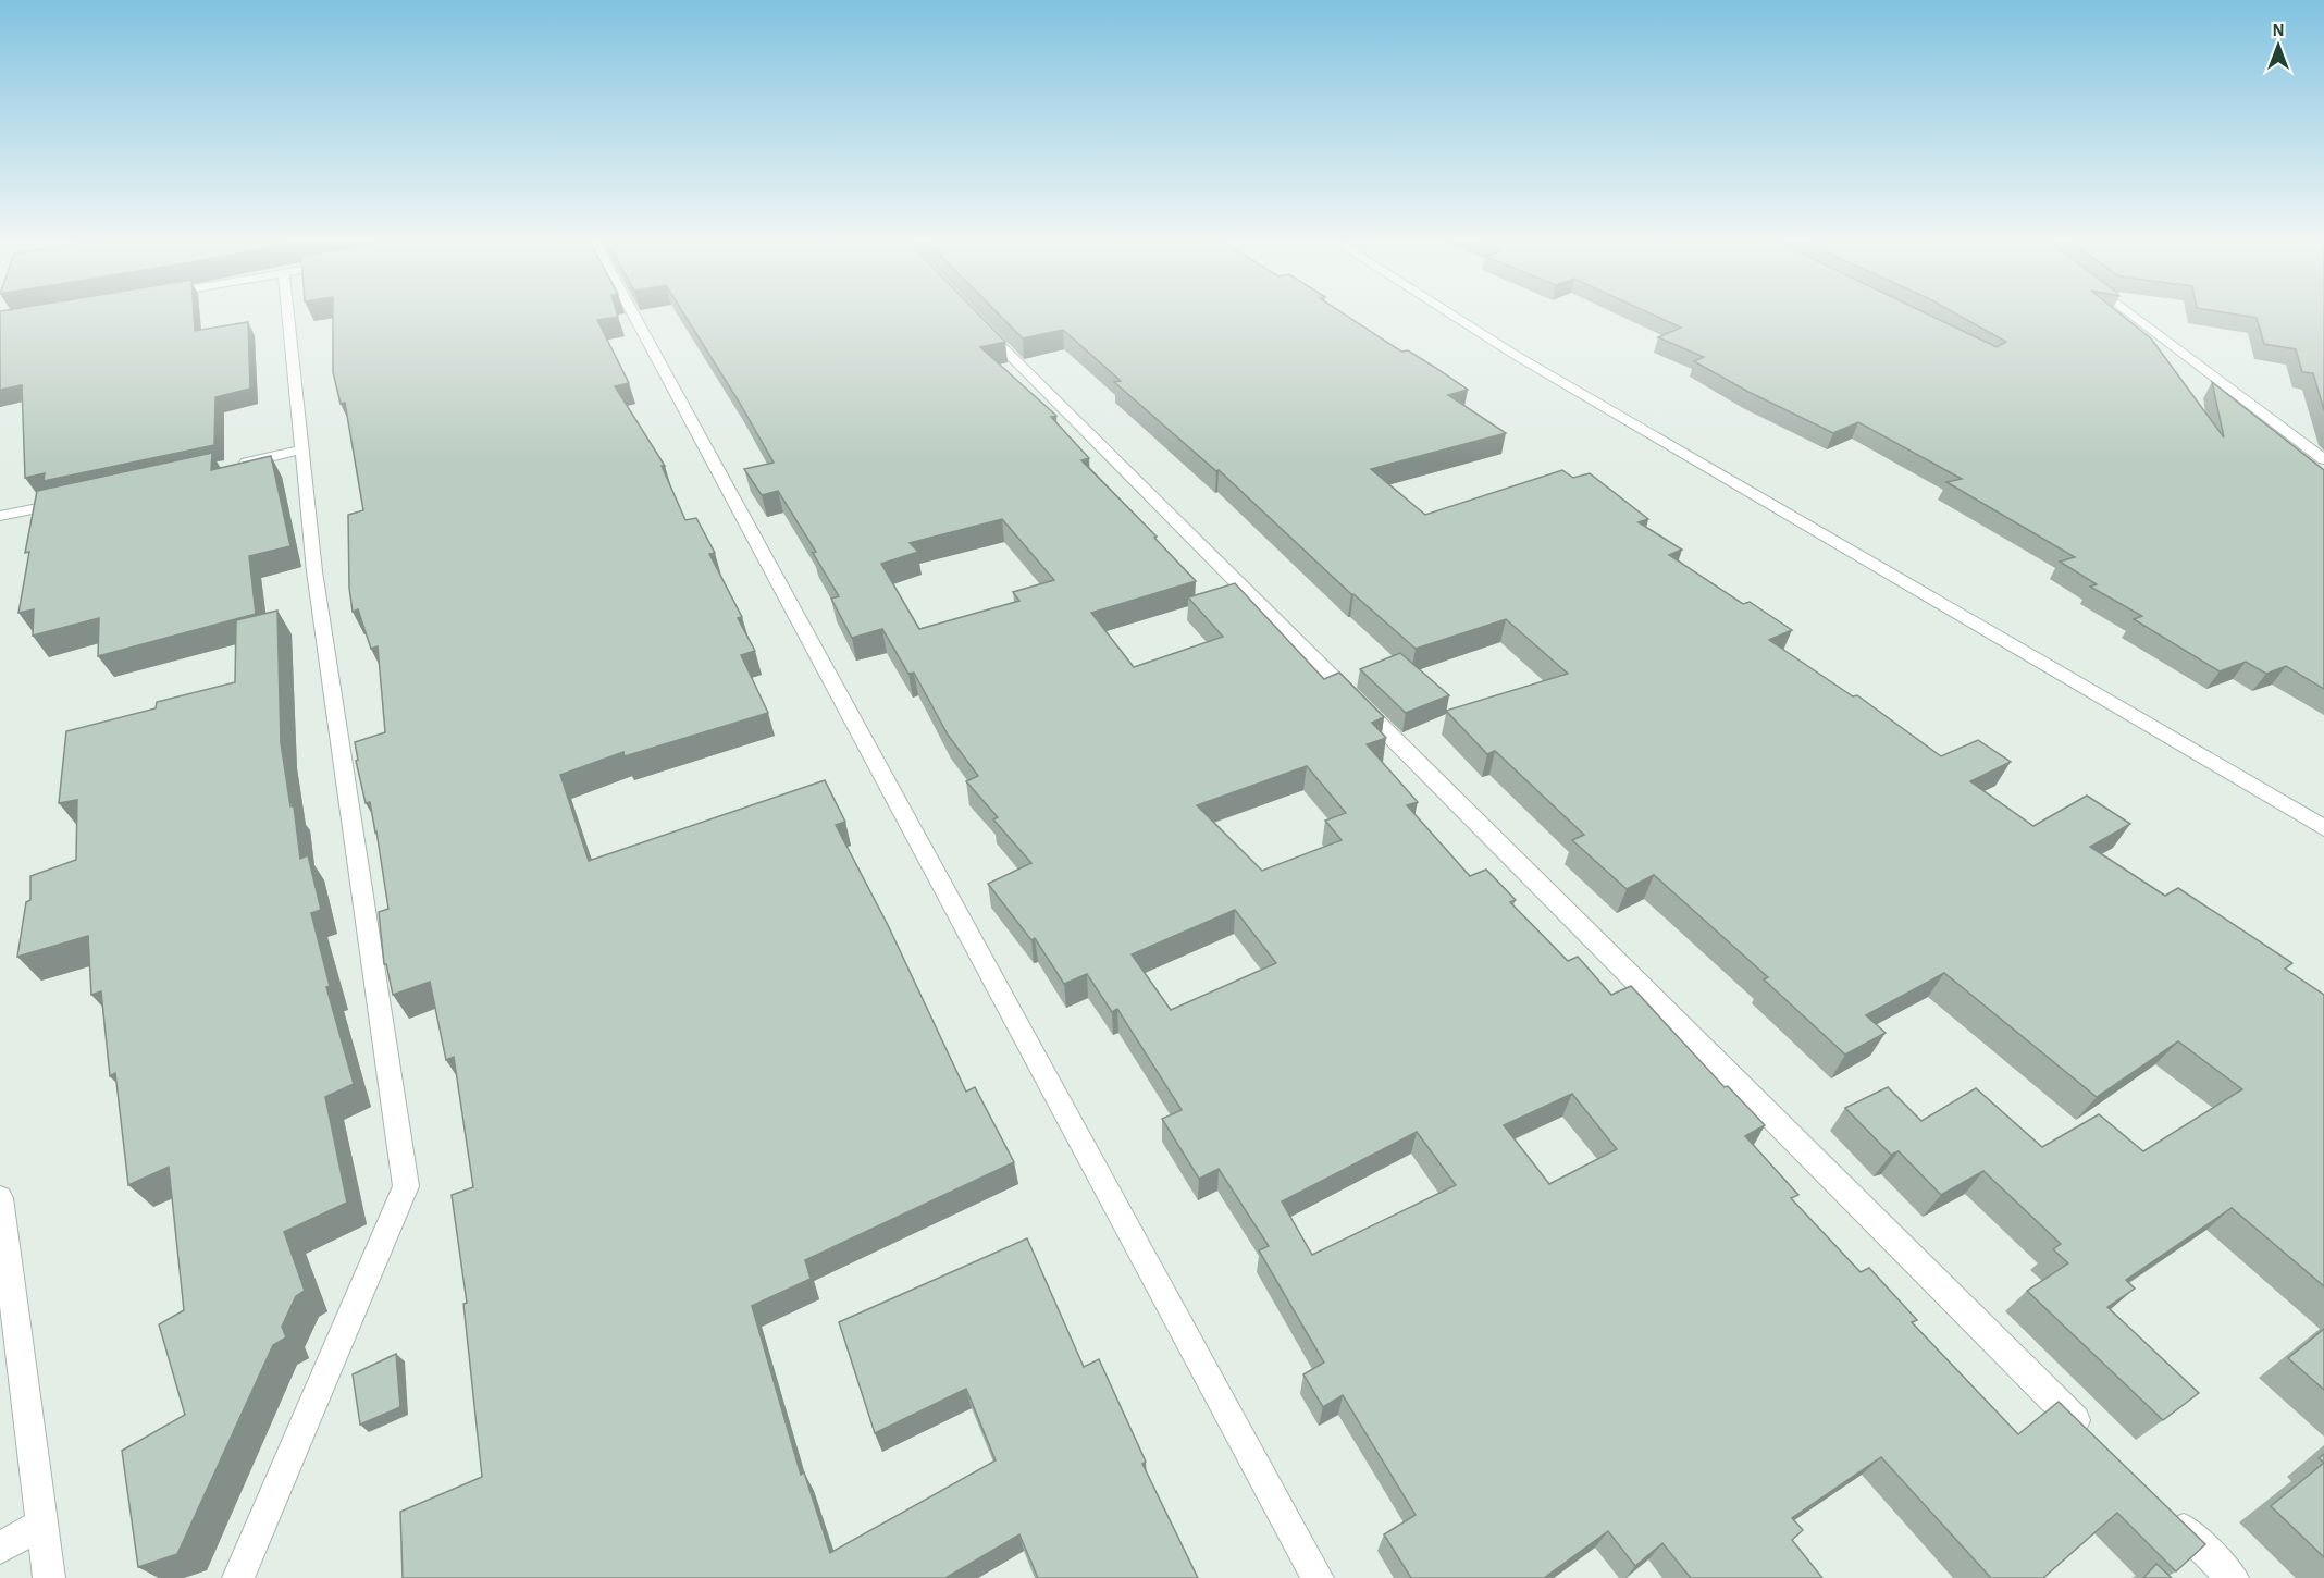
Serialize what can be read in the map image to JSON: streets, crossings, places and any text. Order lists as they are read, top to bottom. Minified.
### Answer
{"north":"top"}
